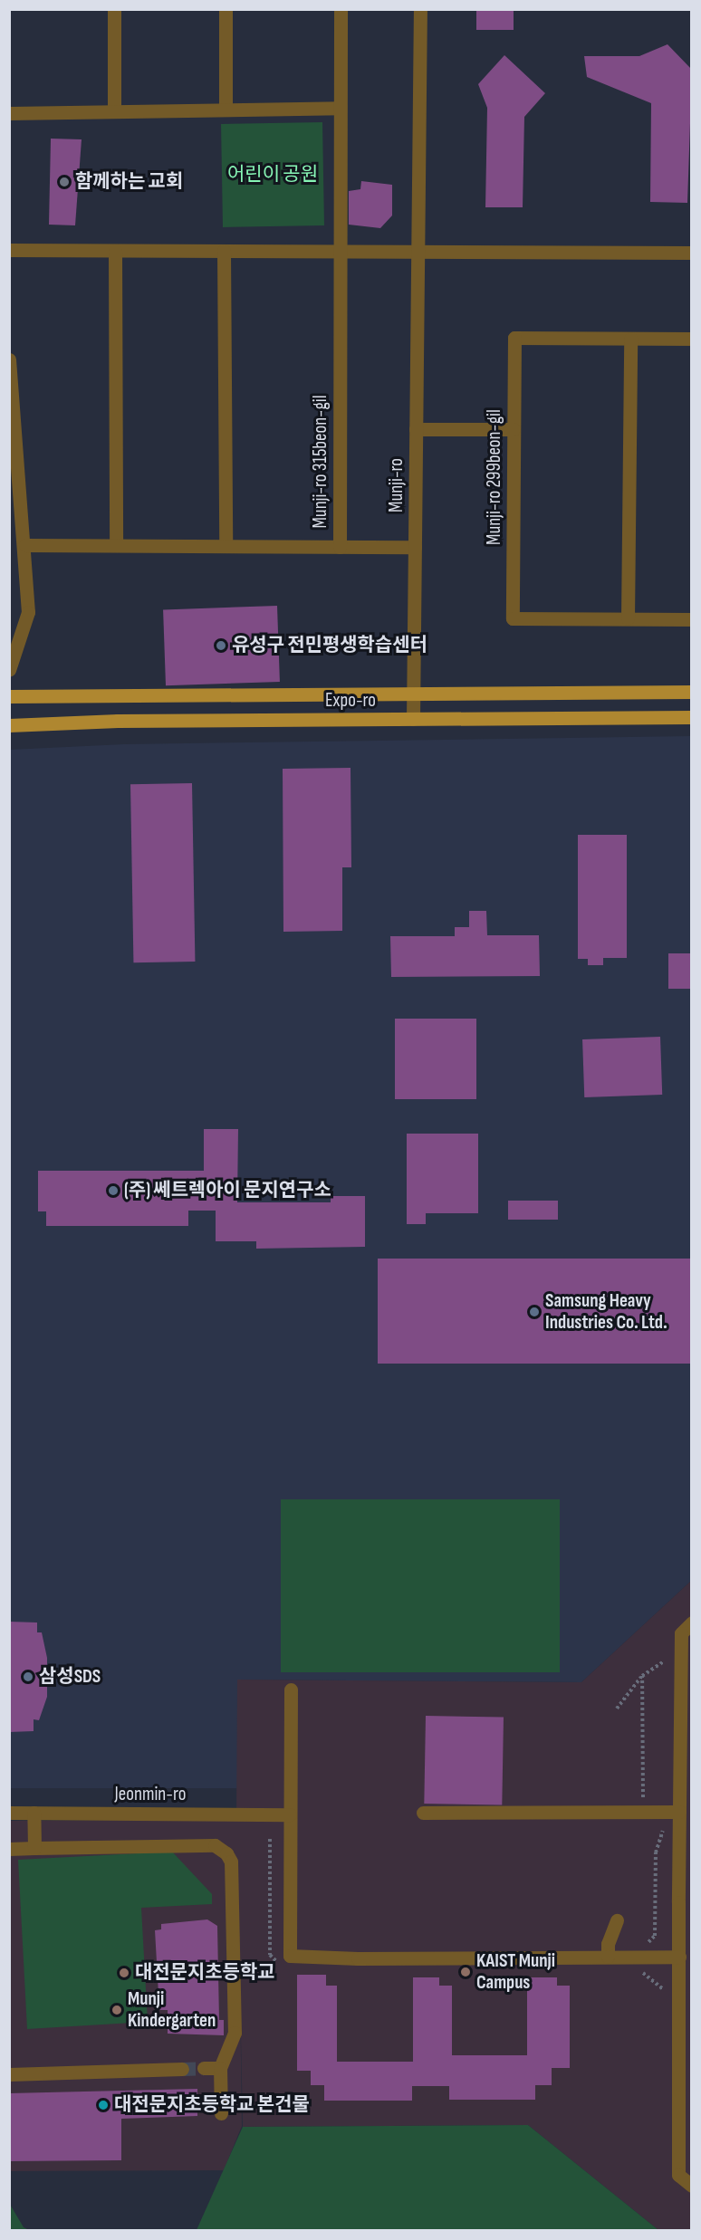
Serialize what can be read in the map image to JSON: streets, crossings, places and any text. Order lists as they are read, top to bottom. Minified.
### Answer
{"streets":{"main road":["Expo-ro"],"street":["Munji-ro 315beon-gil","Munji-ro 299beon-gil","Munji-ro","Jeonmin-ro"]},"crossings":[["Munji-ro","Expo-ro"]],"parks":["어린이 공원"],"places":["함께하는 교회","유성구 전민평생학습센터","(주) 쎄트렉아이 문지연구소","Samsung Heavy Industries Co. Ltd.","삼성SDS","KAIST Munji Campus","대전문지초등학교","Munji Kindergarten","대전문지초등학교 본건물"]}
